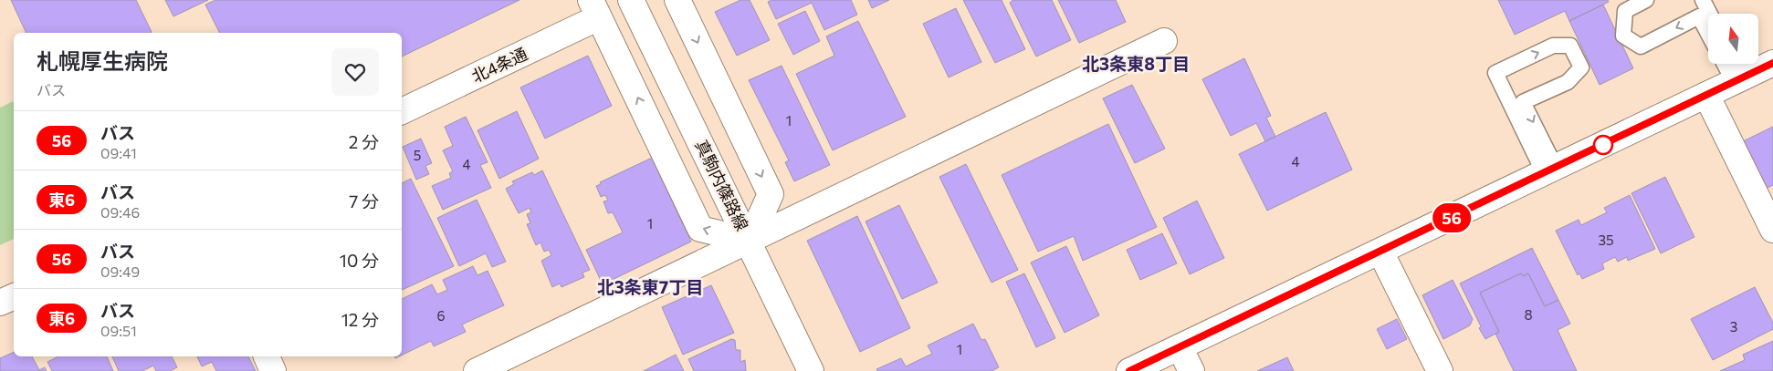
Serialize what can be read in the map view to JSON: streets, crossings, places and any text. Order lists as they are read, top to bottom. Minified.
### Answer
{"streets":{"street":["北4条通","真駒内篠路線"]},"districts":["北3条東8丁目","北3条東7丁目"],"lines":["bus line 56"],"house_numbers":["1","5","4","4","1","35","8","6","3","1"],"north":"top","page":{"on_map":"56","heading":["札幌厚生病院","バス"],"list":[{"mark":"56","name":"バス","note":"09:41","value":"2 分"},{"mark":"東6","name":"バス","note":"09:46","value":"7 分"},{"mark":"56","name":"バス","note":"09:49","value":"10 分"},{"mark":"東6","name":"バス","note":"09:51","value":"12 分"}]}}
